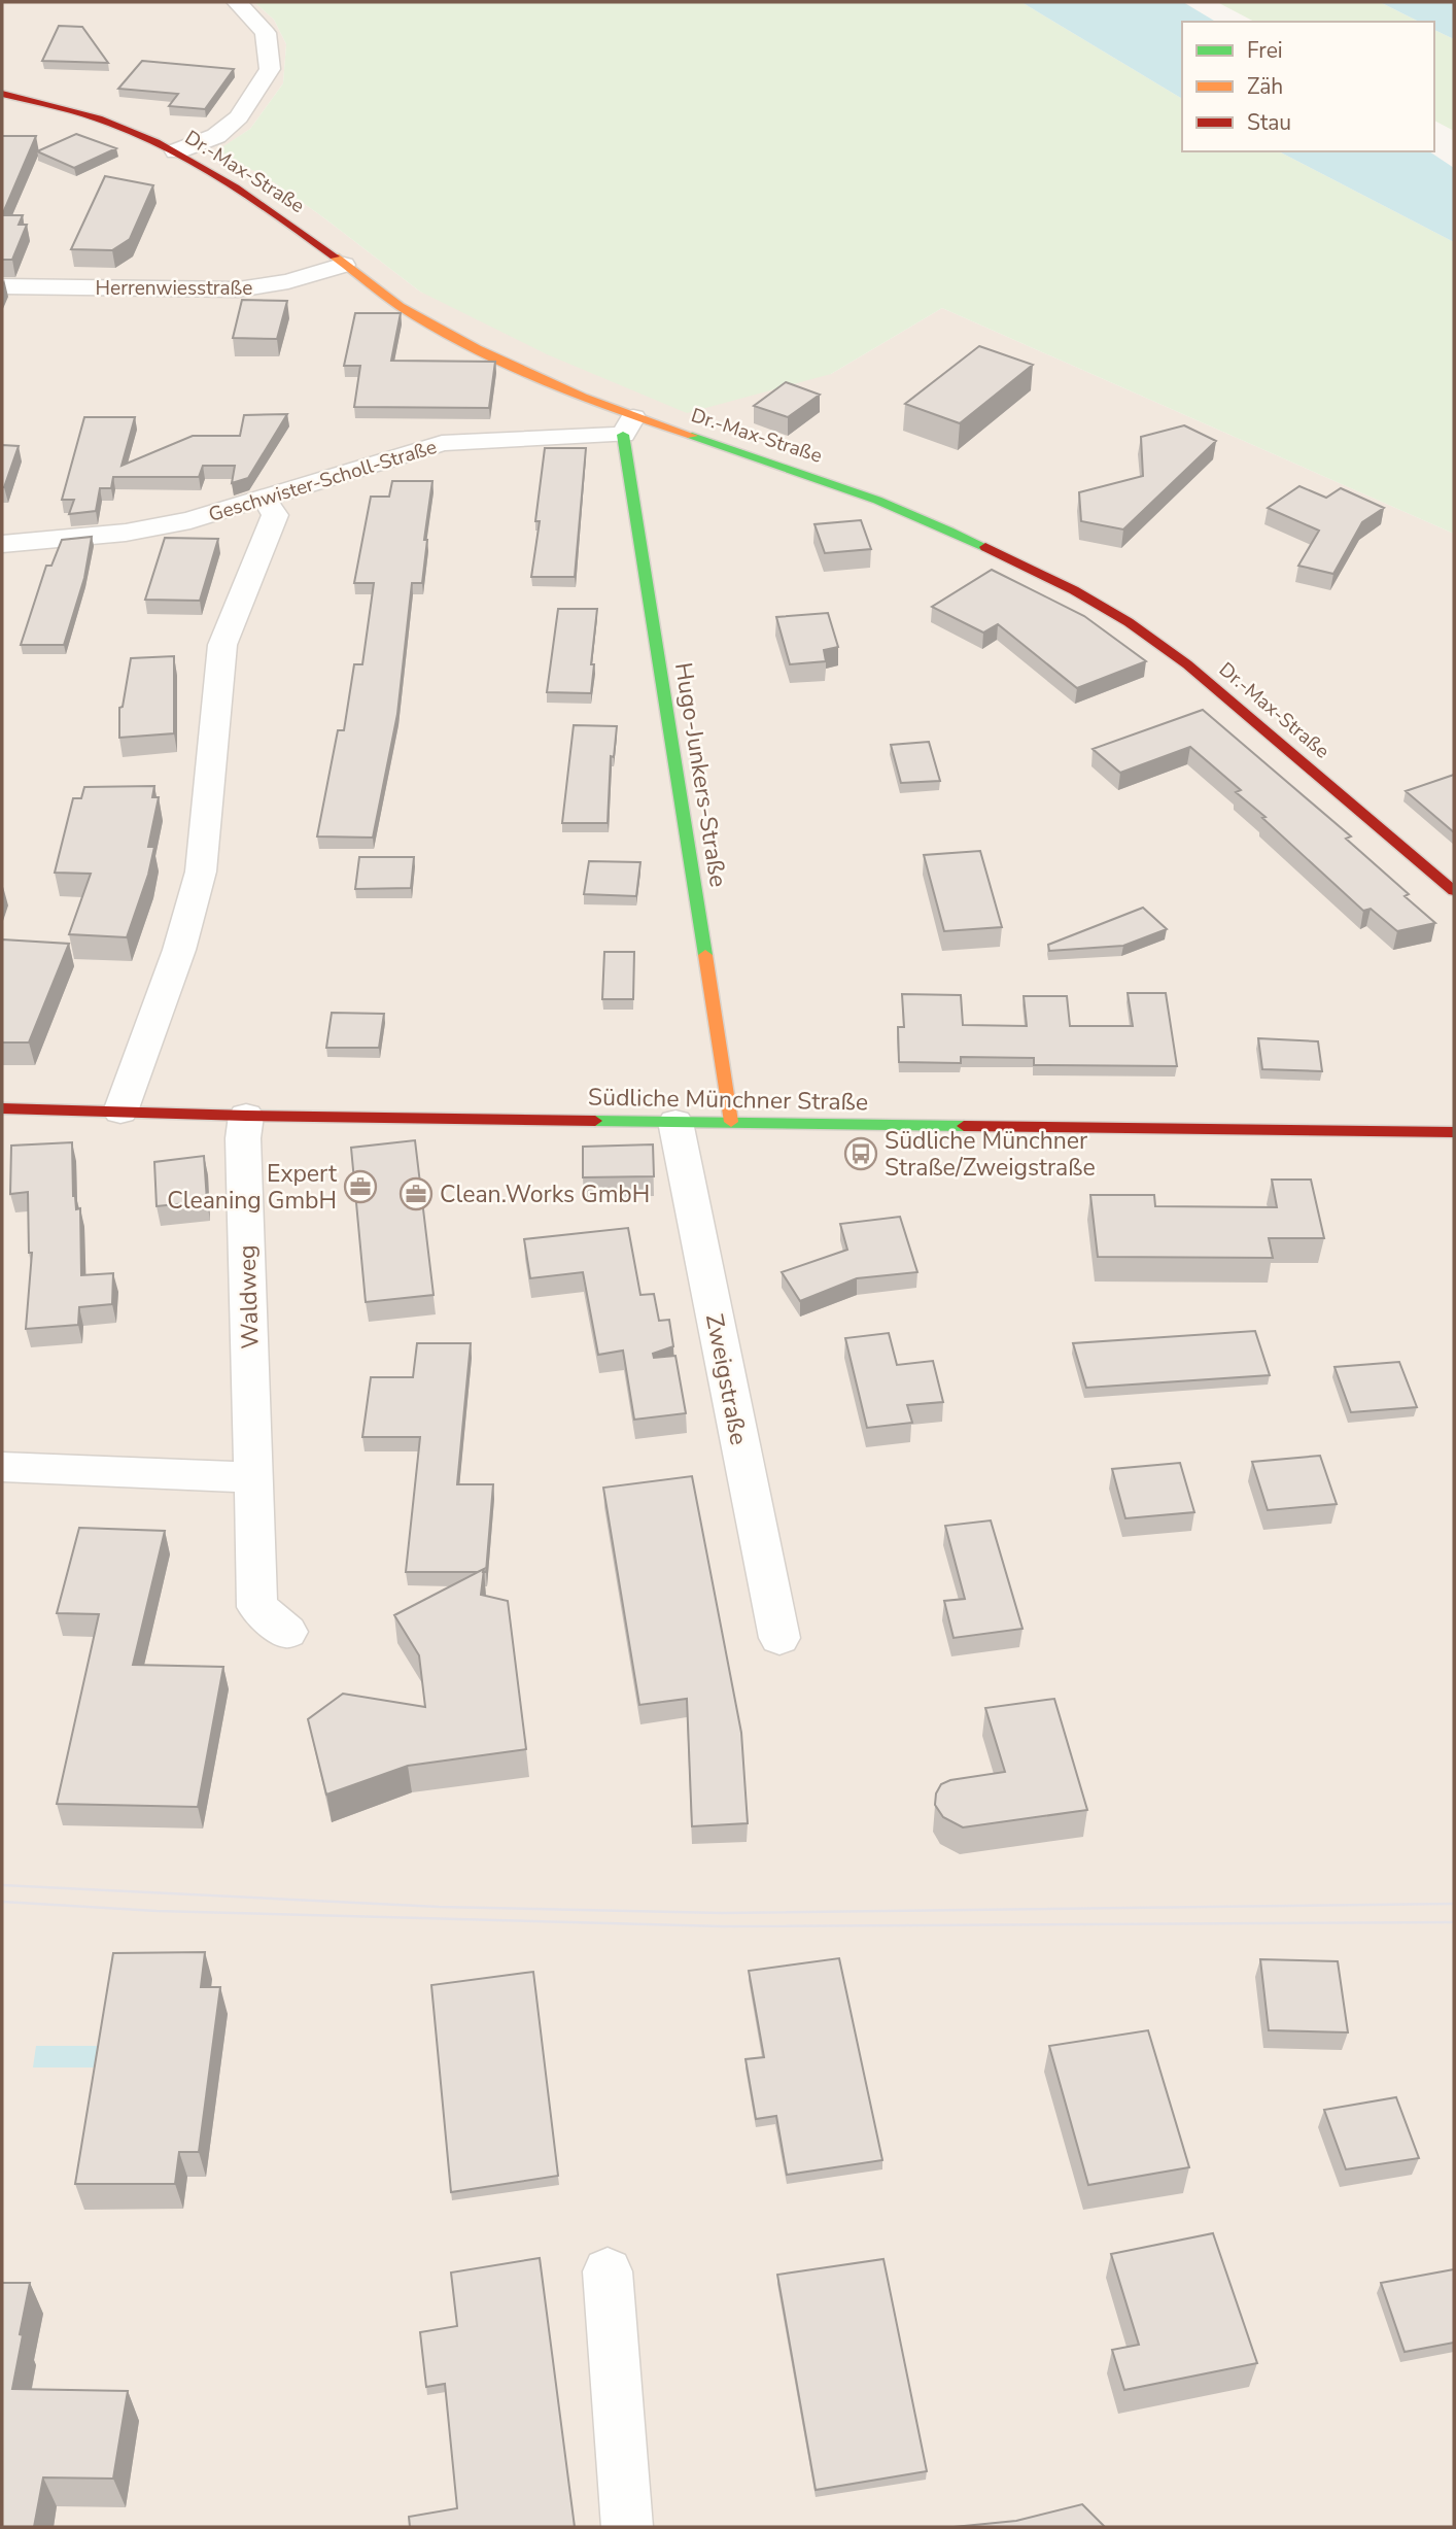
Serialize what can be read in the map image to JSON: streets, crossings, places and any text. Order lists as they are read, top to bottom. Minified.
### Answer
{"streets":{"street":["Dr.-Max-Straße","Herrenwiesstraße","Geschwister-Scholl-Straße","Hugo-Junkers-Straße","Südliche Münchner Straße","Waldweg","Zweigstraße"]},"crossings":[["Dr.-Max-Straße","Herrenwiesstraße"],["Dr.-Max-Straße","Geschwister-Scholl-Straße"],["Dr.-Max-Straße","Hugo-Junkers-Straße"],["Geschwister-Scholl-Straße","Hugo-Junkers-Straße"],["Hugo-Junkers-Straße","Südliche Münchner Straße"],["Südliche Münchner Straße","Waldweg"],["Südliche Münchner Straße","Zweigstraße"]],"places":{"bus stop":["Südliche Münchner Straße/Zweigstraße"],"office":["Expert Cleaning GmbH","Clean.Works GmbH"]},"legend":["Frei","Zäh","Stau"]}
